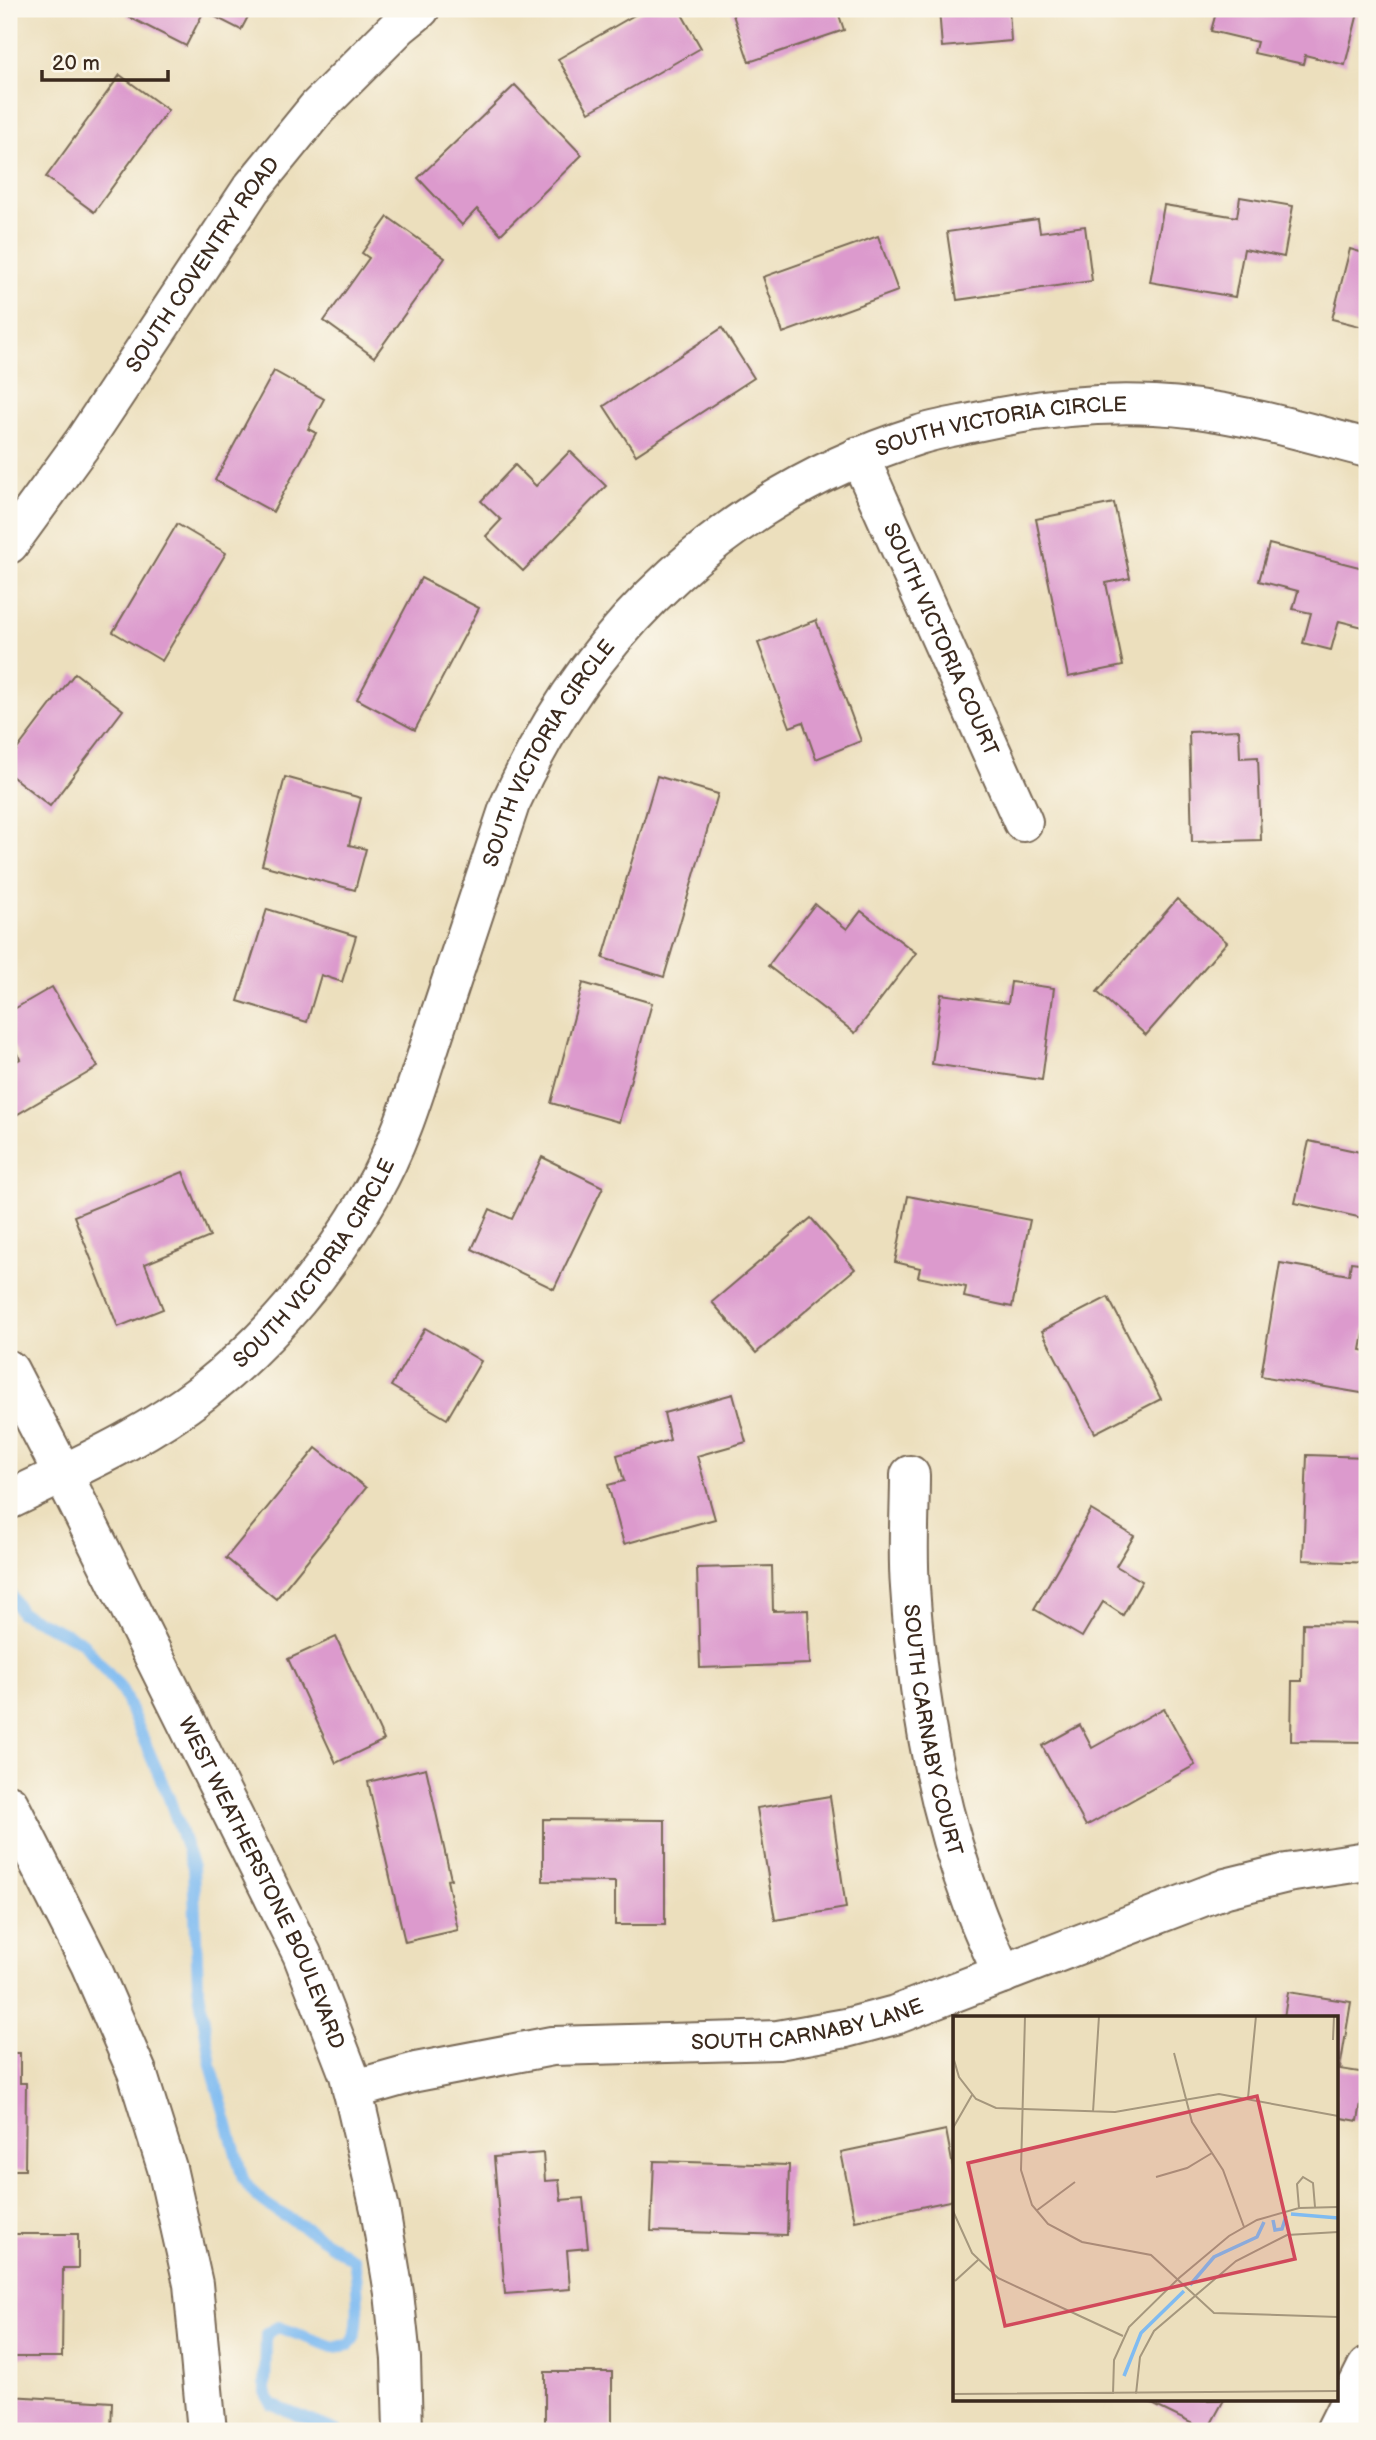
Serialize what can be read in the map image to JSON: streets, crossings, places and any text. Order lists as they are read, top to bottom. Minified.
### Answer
{"streets":{"street":["SOUTH COVENTRY ROAD","SOUTH VICTORIA CIRCLE","SOUTH VICTORIA COURT","SOUTH CARNABY COURT","WEST WEATHERSTONE BOULEVARD","SOUTH CARNABY LANE"]},"crossings":[["SOUTH VICTORIA CIRCLE","SOUTH VICTORIA COURT"],["SOUTH VICTORIA CIRCLE","WEST WEATHERSTONE BOULEVARD"],["SOUTH CARNABY COURT","SOUTH CARNABY LANE"],["WEST WEATHERSTONE BOULEVARD","SOUTH CARNABY LANE"]],"scale_bar":"20 m"}
